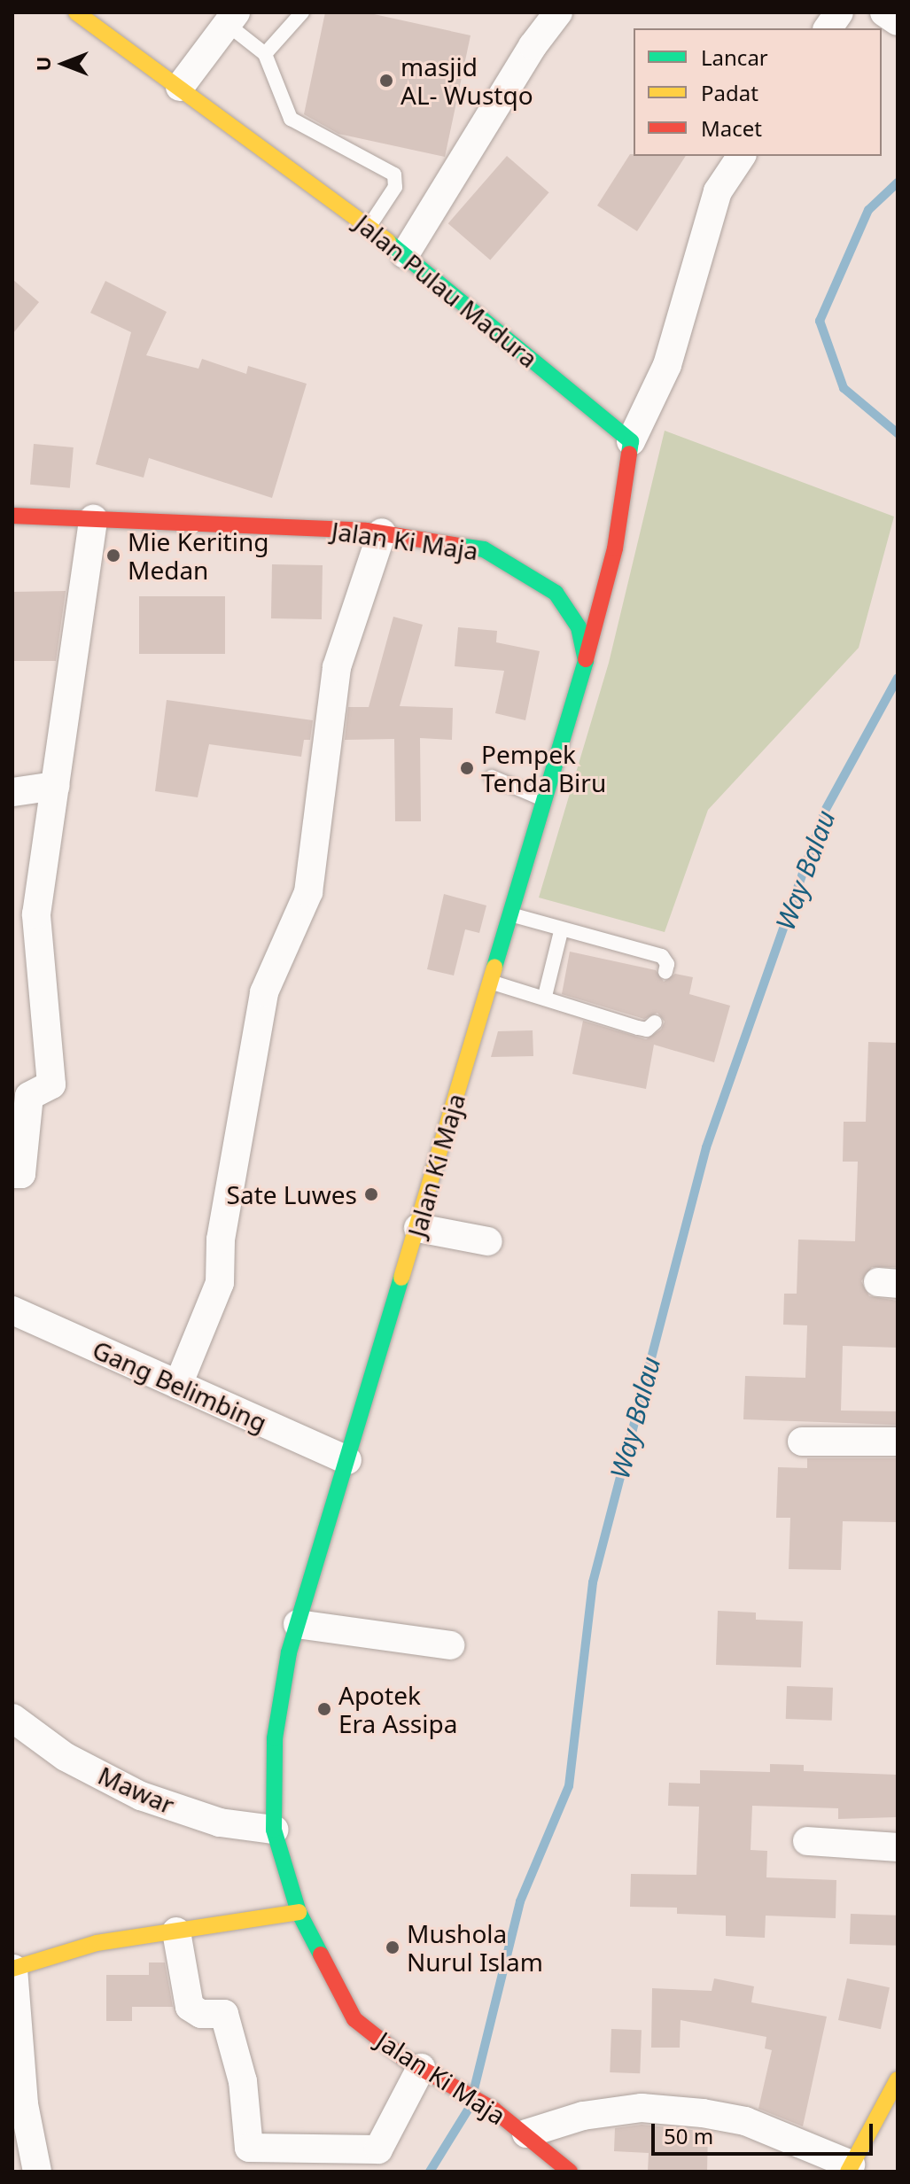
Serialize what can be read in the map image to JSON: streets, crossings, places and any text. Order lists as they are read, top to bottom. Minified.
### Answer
{"streets":{"main road":["Jalan Pulau Madura","Jalan Ki Maja"],"street":["Gang Belimbing","Mawar"]},"crossings":[["Jalan Ki Maja","Gang Belimbing"],["Jalan Ki Maja","Mawar"]],"water":["Way Balau"],"places":["masjid AL- Wustqo","Mie Keriting Medan","Pempek Tenda Biru","Sate Luwes","Apotek Era Assipa","Mushola Nurul Islam"],"legend":["Lancar","Padat","Macet"],"scale_bar":"50 m","north":"left"}
